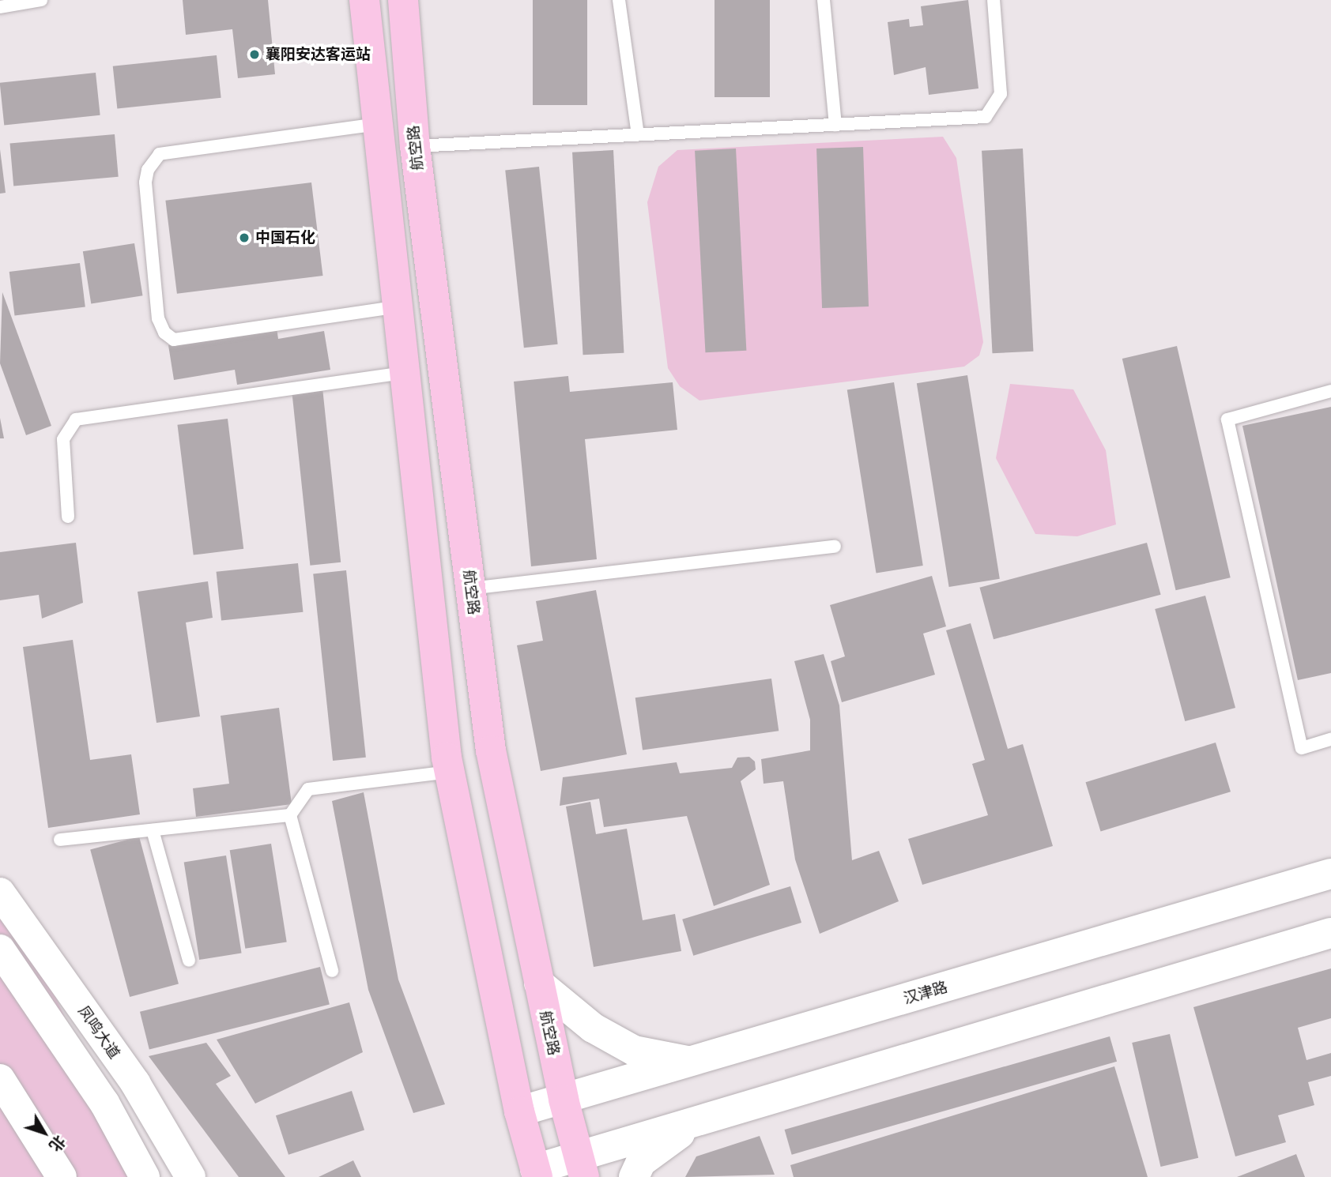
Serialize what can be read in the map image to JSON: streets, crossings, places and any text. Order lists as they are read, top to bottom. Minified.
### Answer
{"streets":{"main road":["航空路"],"street":["汉津路","凤鸣大道"]},"crossings":[["航空路","汉津路"]],"places":["襄阳安达客运站","中国石化"],"north":"bottom right"}
